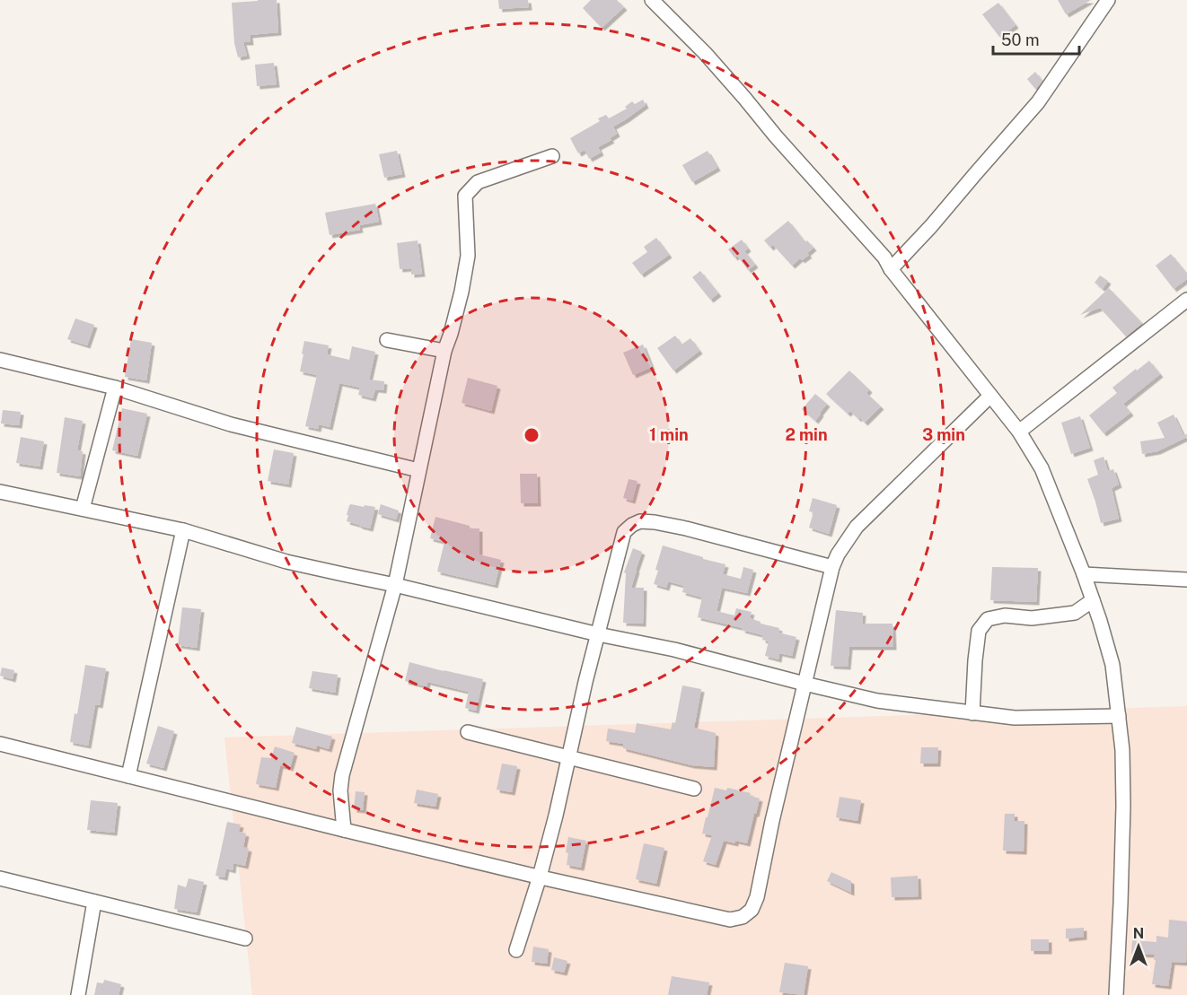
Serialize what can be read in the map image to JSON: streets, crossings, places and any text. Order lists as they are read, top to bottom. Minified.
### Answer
{"scale_bar":"50 m","north":"top","rings":["1 min","2 min","3 min"]}
